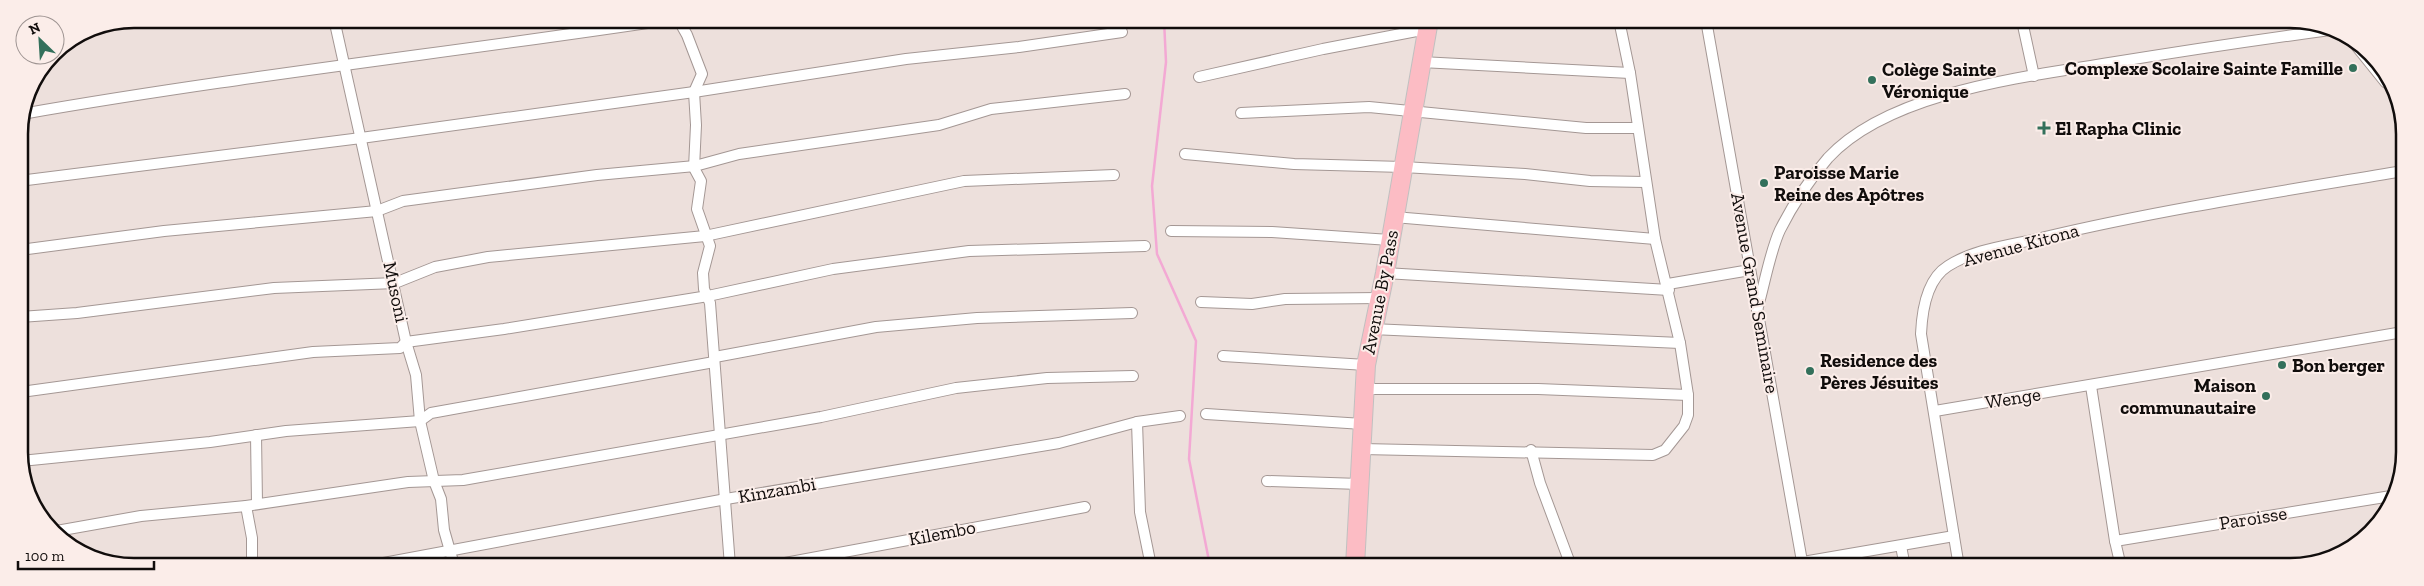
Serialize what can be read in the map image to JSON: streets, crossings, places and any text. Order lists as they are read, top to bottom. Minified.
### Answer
{"streets":{"highway":["Avenue By Pass"],"street":["Avenue Kitona","Musoni","Avenue Grand Seminaire","Wenge","Kinzambi","Paroisse","Kilembo"]},"crossings":[["Avenue Kitona","Wenge"],["Musoni","Kinzambi"]],"places":{"other":["Complexe Scolaire Sainte Famille","Colège Sainte Véronique","Paroisse Marie Reine des Apôtres","Bon berger","Residence des Pères Jésuites","Maison communautaire"],"health":["El Rapha Clinic"]},"scale_bar":"100 m","north":"top left"}
